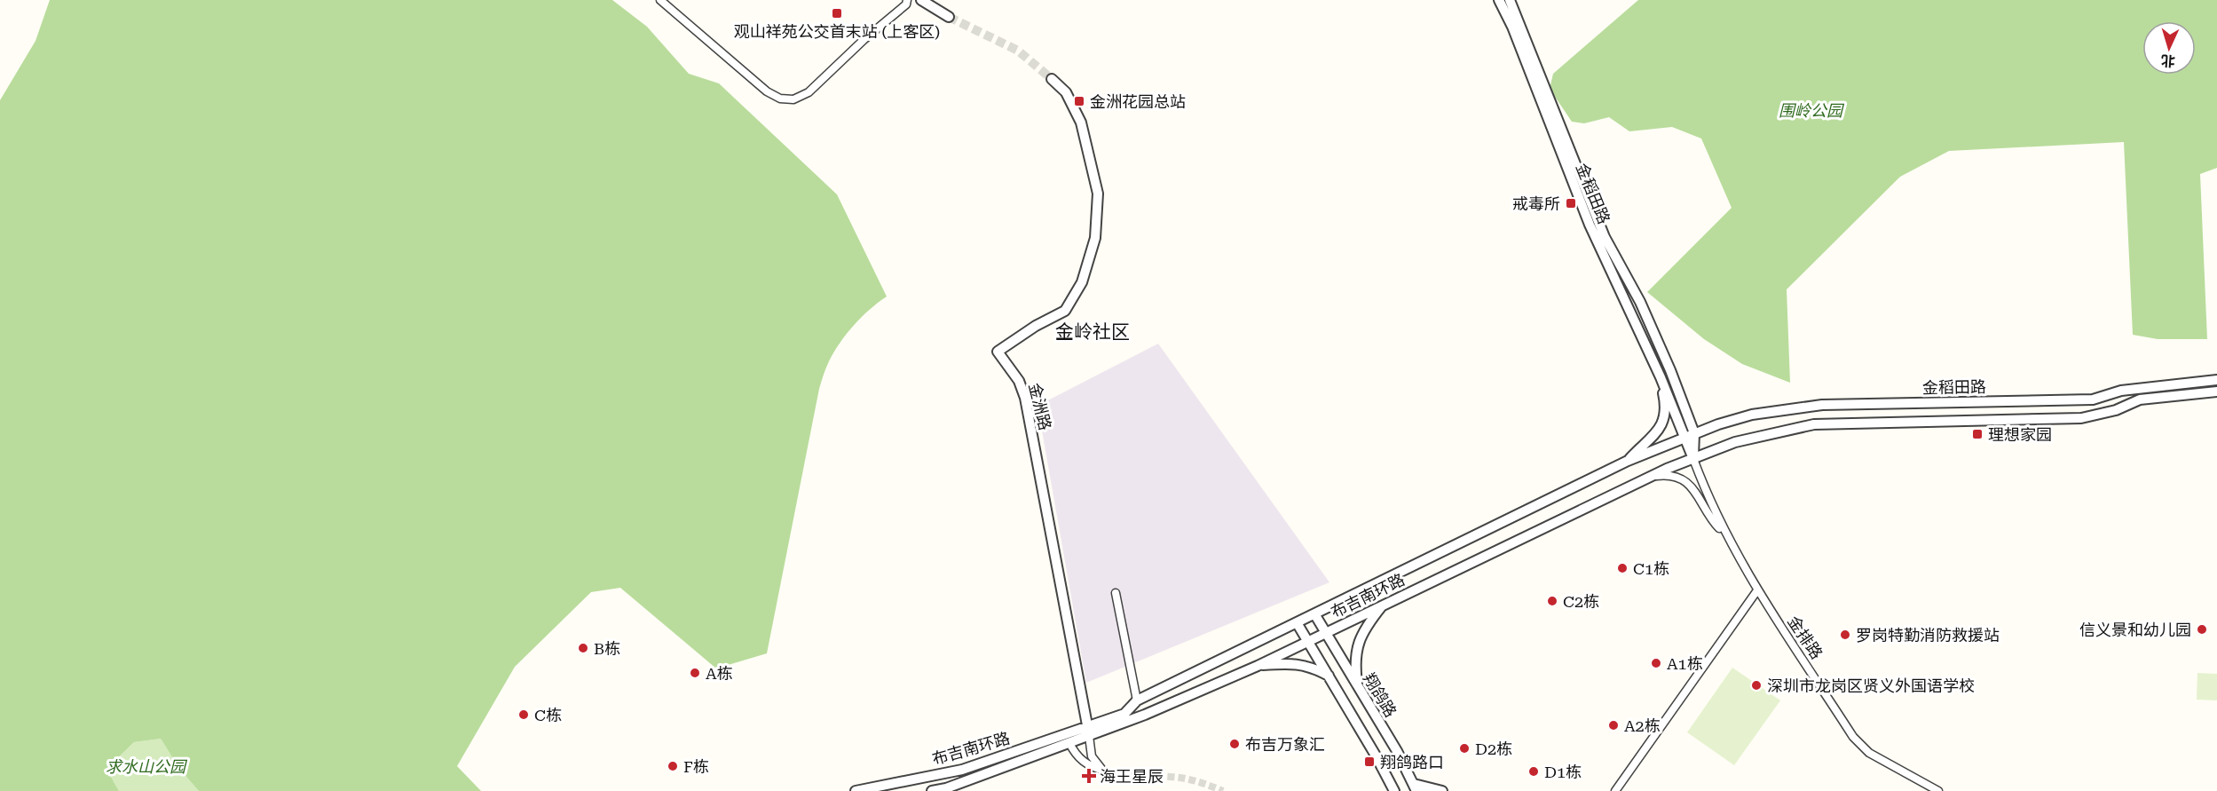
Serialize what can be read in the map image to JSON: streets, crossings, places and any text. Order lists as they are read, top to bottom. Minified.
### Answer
{"streets":{"street":["金稻田路","金洲路","布吉南环路","金排路","翔鸽路"]},"crossings":[["金稻田路","布吉南环路"],["金稻田路","金排路"],["金洲路","布吉南环路"],["布吉南环路","金排路"],["布吉南环路","翔鸽路"]],"districts":["金岭社区"],"parks":["围岭公园","求水山公园"],"places":{"transit":["观山祥苑公交首末站 (上客区)","金洲花园总站","戒毒所","理想家园","翔鸽路口"],"other":["C1栋","C2栋","信义景和幼儿园","罗岗特勤消防救援站","B栋","A1栋","A栋","深圳市龙岗区贤义外国语学校","C栋","A2栋","布吉万象汇","D2栋","F栋","D1栋"],"health":["海王星辰"]},"north":"bottom"}
